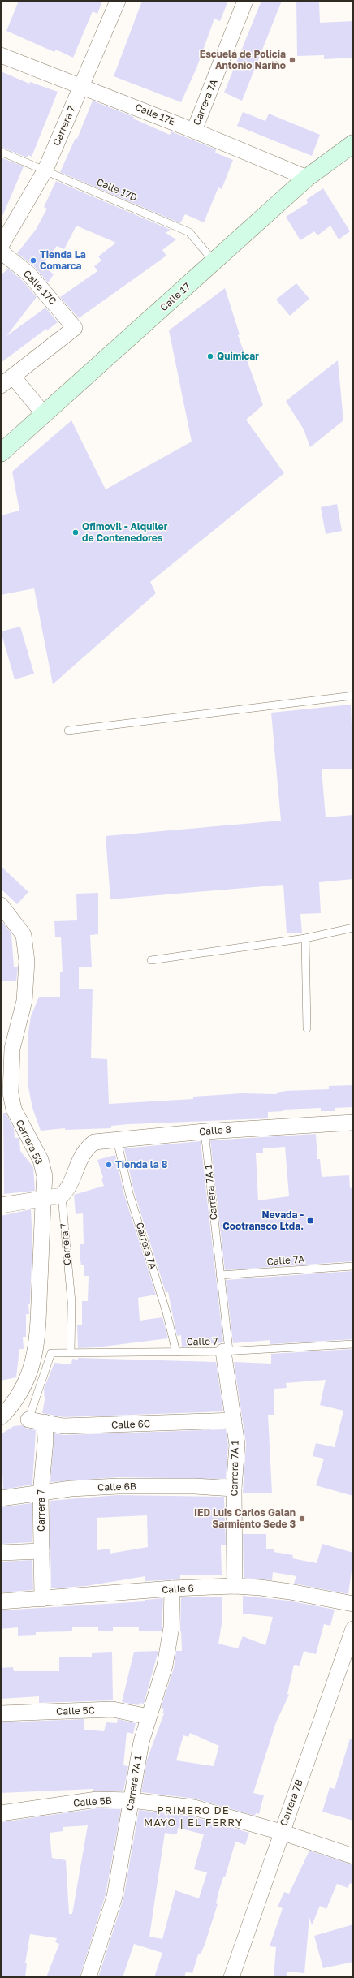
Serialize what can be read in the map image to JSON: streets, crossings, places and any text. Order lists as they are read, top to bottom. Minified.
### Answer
{"streets":{"main road":["Calle 17"],"street":["Carrera 7A","Calle 17E","Carrera 7","Calle 17C","Calle 8","Carrera 53","Carrera 7A 1","Calle 6C","Calle 6B","Calle 6","Calle 5C","Calle 5B","Carrera 7B"],"lane":["Calle 17D","Calle 7A","Calle 7"]},"crossings":[["Carrera 7A","Calle 17E"],["Carrera 7A","Calle 8"],["Carrera 7A","Calle 7"],["Calle 17E","Carrera 7"],["Calle 17E","Calle 17"],["Carrera 7","Calle 17D"],["Carrera 7","Calle 8"],["Carrera 7","Calle 7"],["Carrera 7","Calle 6C"],["Carrera 7","Calle 6B"],["Carrera 7","Calle 6"],["Calle 17D","Calle 17"],["Calle 8","Carrera 7A 1"],["Carrera 7A 1","Calle 7A"],["Carrera 7A 1","Calle 7"],["Carrera 7A 1","Calle 6C"],["Carrera 7A 1","Calle 6B"],["Carrera 7A 1","Calle 6"],["Carrera 7A 1","Calle 5C"],["Carrera 7A 1","Calle 5B"],["Calle 7","Calle 6C"],["Calle 5B","Carrera 7B"]],"districts":["PRIMERO DE MAYO | EL FERRY"],"places":{"other":["Escuela de Policia Antonio Nariño","Tienda La Comarca","Quimicar","Ofimovil - Alquiler de Contenedores","Tienda la 8","IED Luis Carlos Galan Sarmiento Sede 3"],"transit":["Nevada - Cootransco Ltda."]}}
